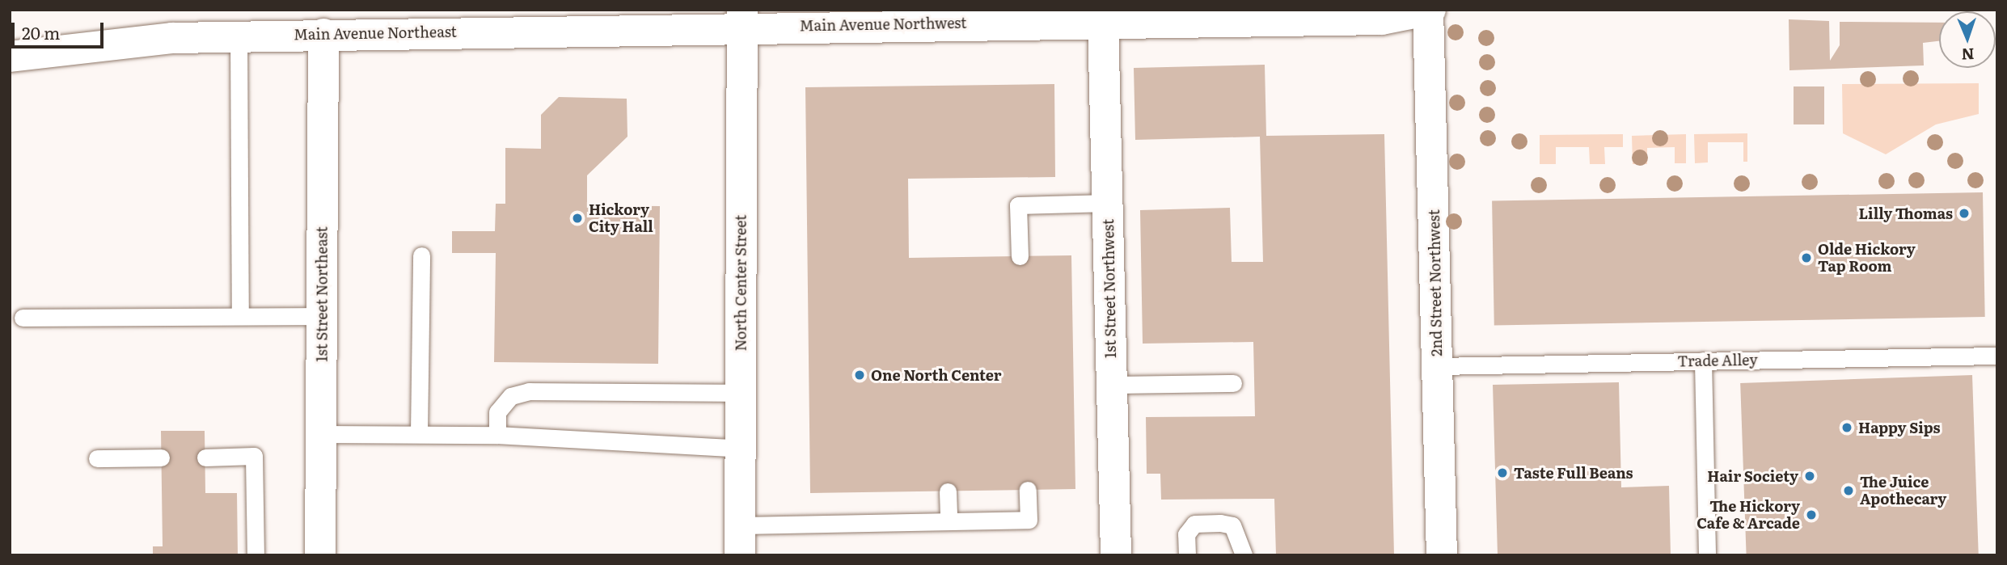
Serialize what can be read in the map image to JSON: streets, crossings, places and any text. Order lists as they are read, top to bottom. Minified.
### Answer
{"streets":{"street":["Main Avenue Northwest","Main Avenue Northeast","North Center Street","2nd Street Northwest","1st Street Northwest","1st Street Northeast"],"lane":["Trade Alley"]},"crossings":[["Main Avenue Northwest","Main Avenue Northeast"],["Main Avenue Northwest","North Center Street"],["Main Avenue Northwest","2nd Street Northwest"],["Main Avenue Northwest","1st Street Northwest"],["Main Avenue Northeast","North Center Street"],["Main Avenue Northeast","1st Street Northeast"],["2nd Street Northwest","Trade Alley"]],"places":["Lilly Thomas","Hickory City Hall","Olde Hickory Tap Room","One North Center","Happy Sips","Taste Full Beans","Hair Society","The Juice Apothecary","The Hickory Cafe & Arcade"],"scale_bar":"20 m","north":"bottom"}
